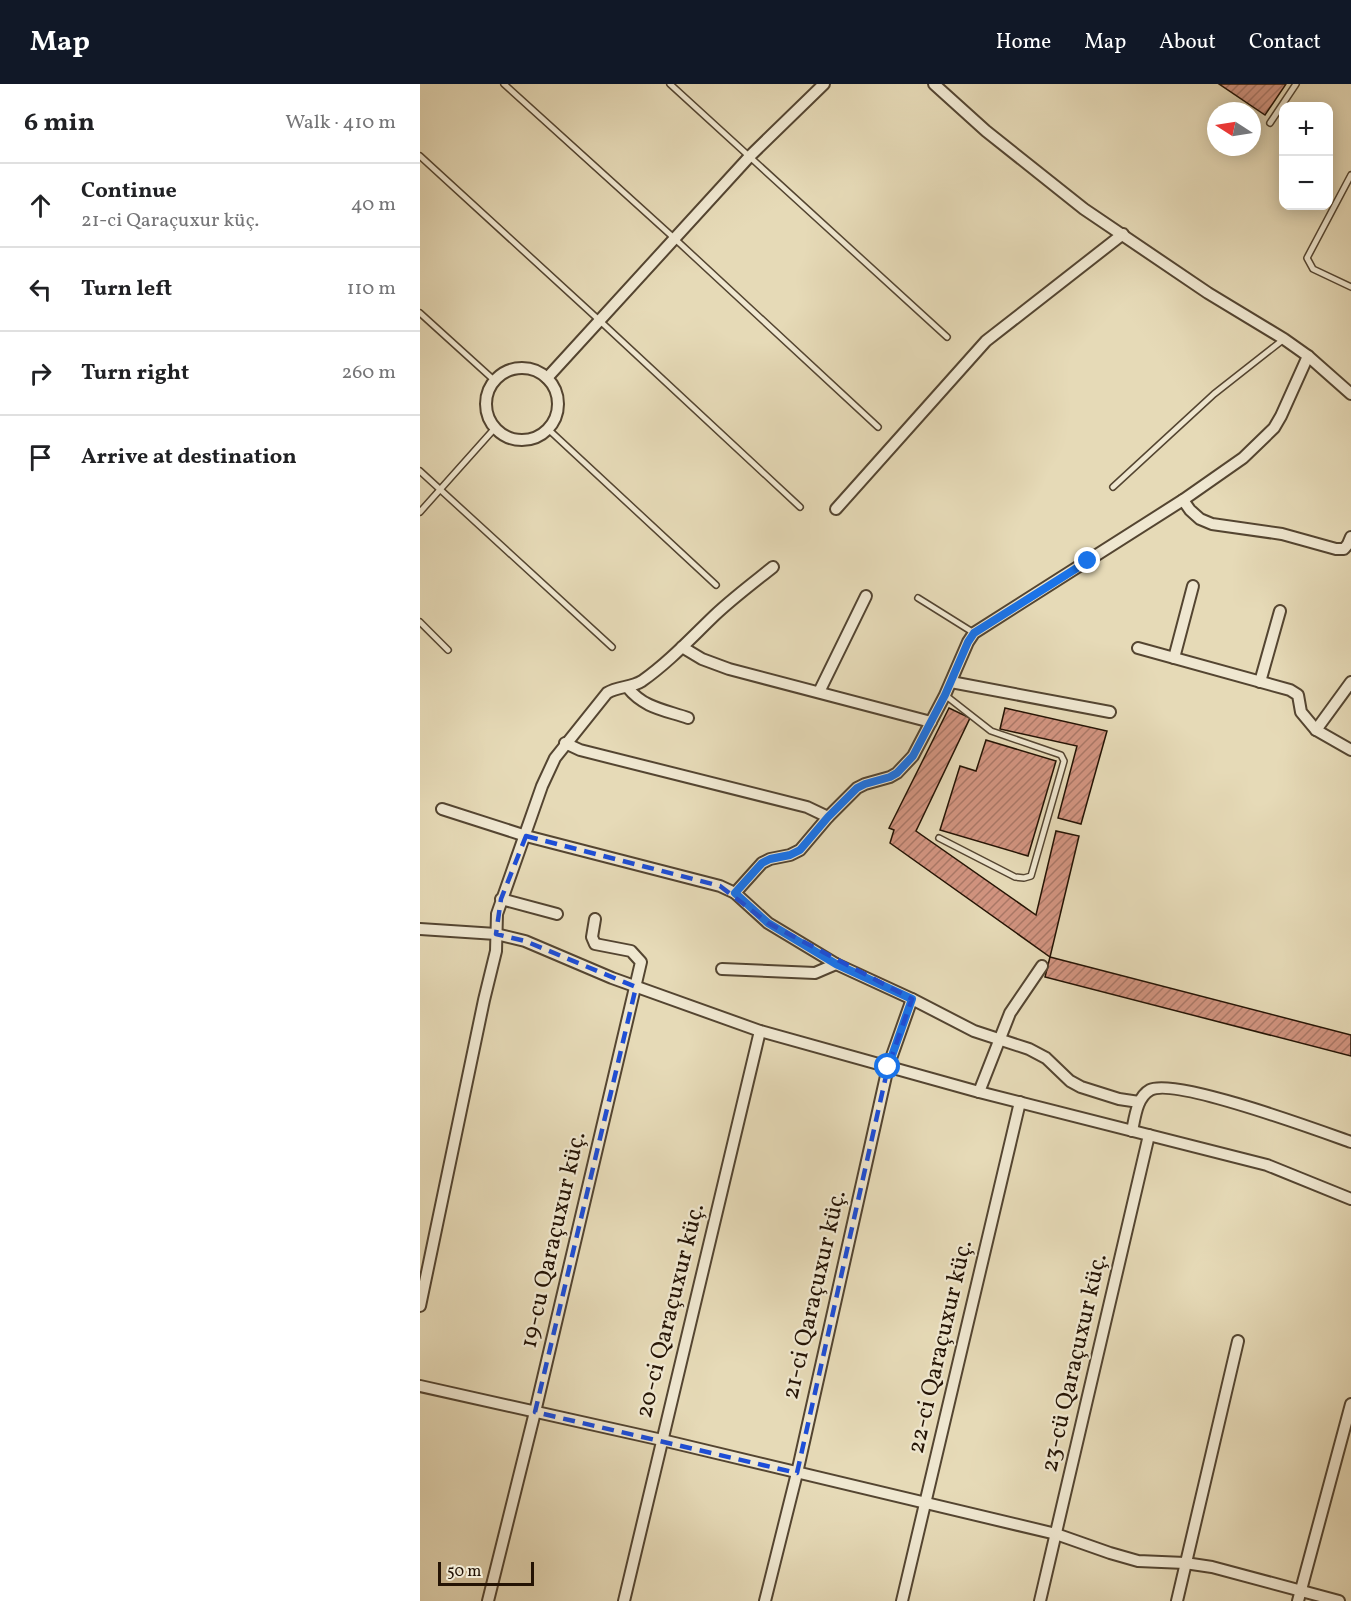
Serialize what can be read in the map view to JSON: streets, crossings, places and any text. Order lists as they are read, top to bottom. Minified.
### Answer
{"streets":{"street":["19-cu Qaraçuxur küç.","21-ci Qaraçuxur küç.","20-ci Qaraçuxur küç.","22-ci Qaraçuxur küç.","23-cü Qaraçuxur küç."]},"scale_bar":"50 m","north":"left","page":{"header":"Map","nav":["Home","Map","About","Contact"],"heading":["6 min","Walk · 410 m"],"map_buttons":["+","−"],"list":[["Continue","21-ci Qaraçuxur küç.","40 m"],["Turn left","110 m"],["Turn right","260 m"],"Arrive at destination"],"scale":"50 m"}}
